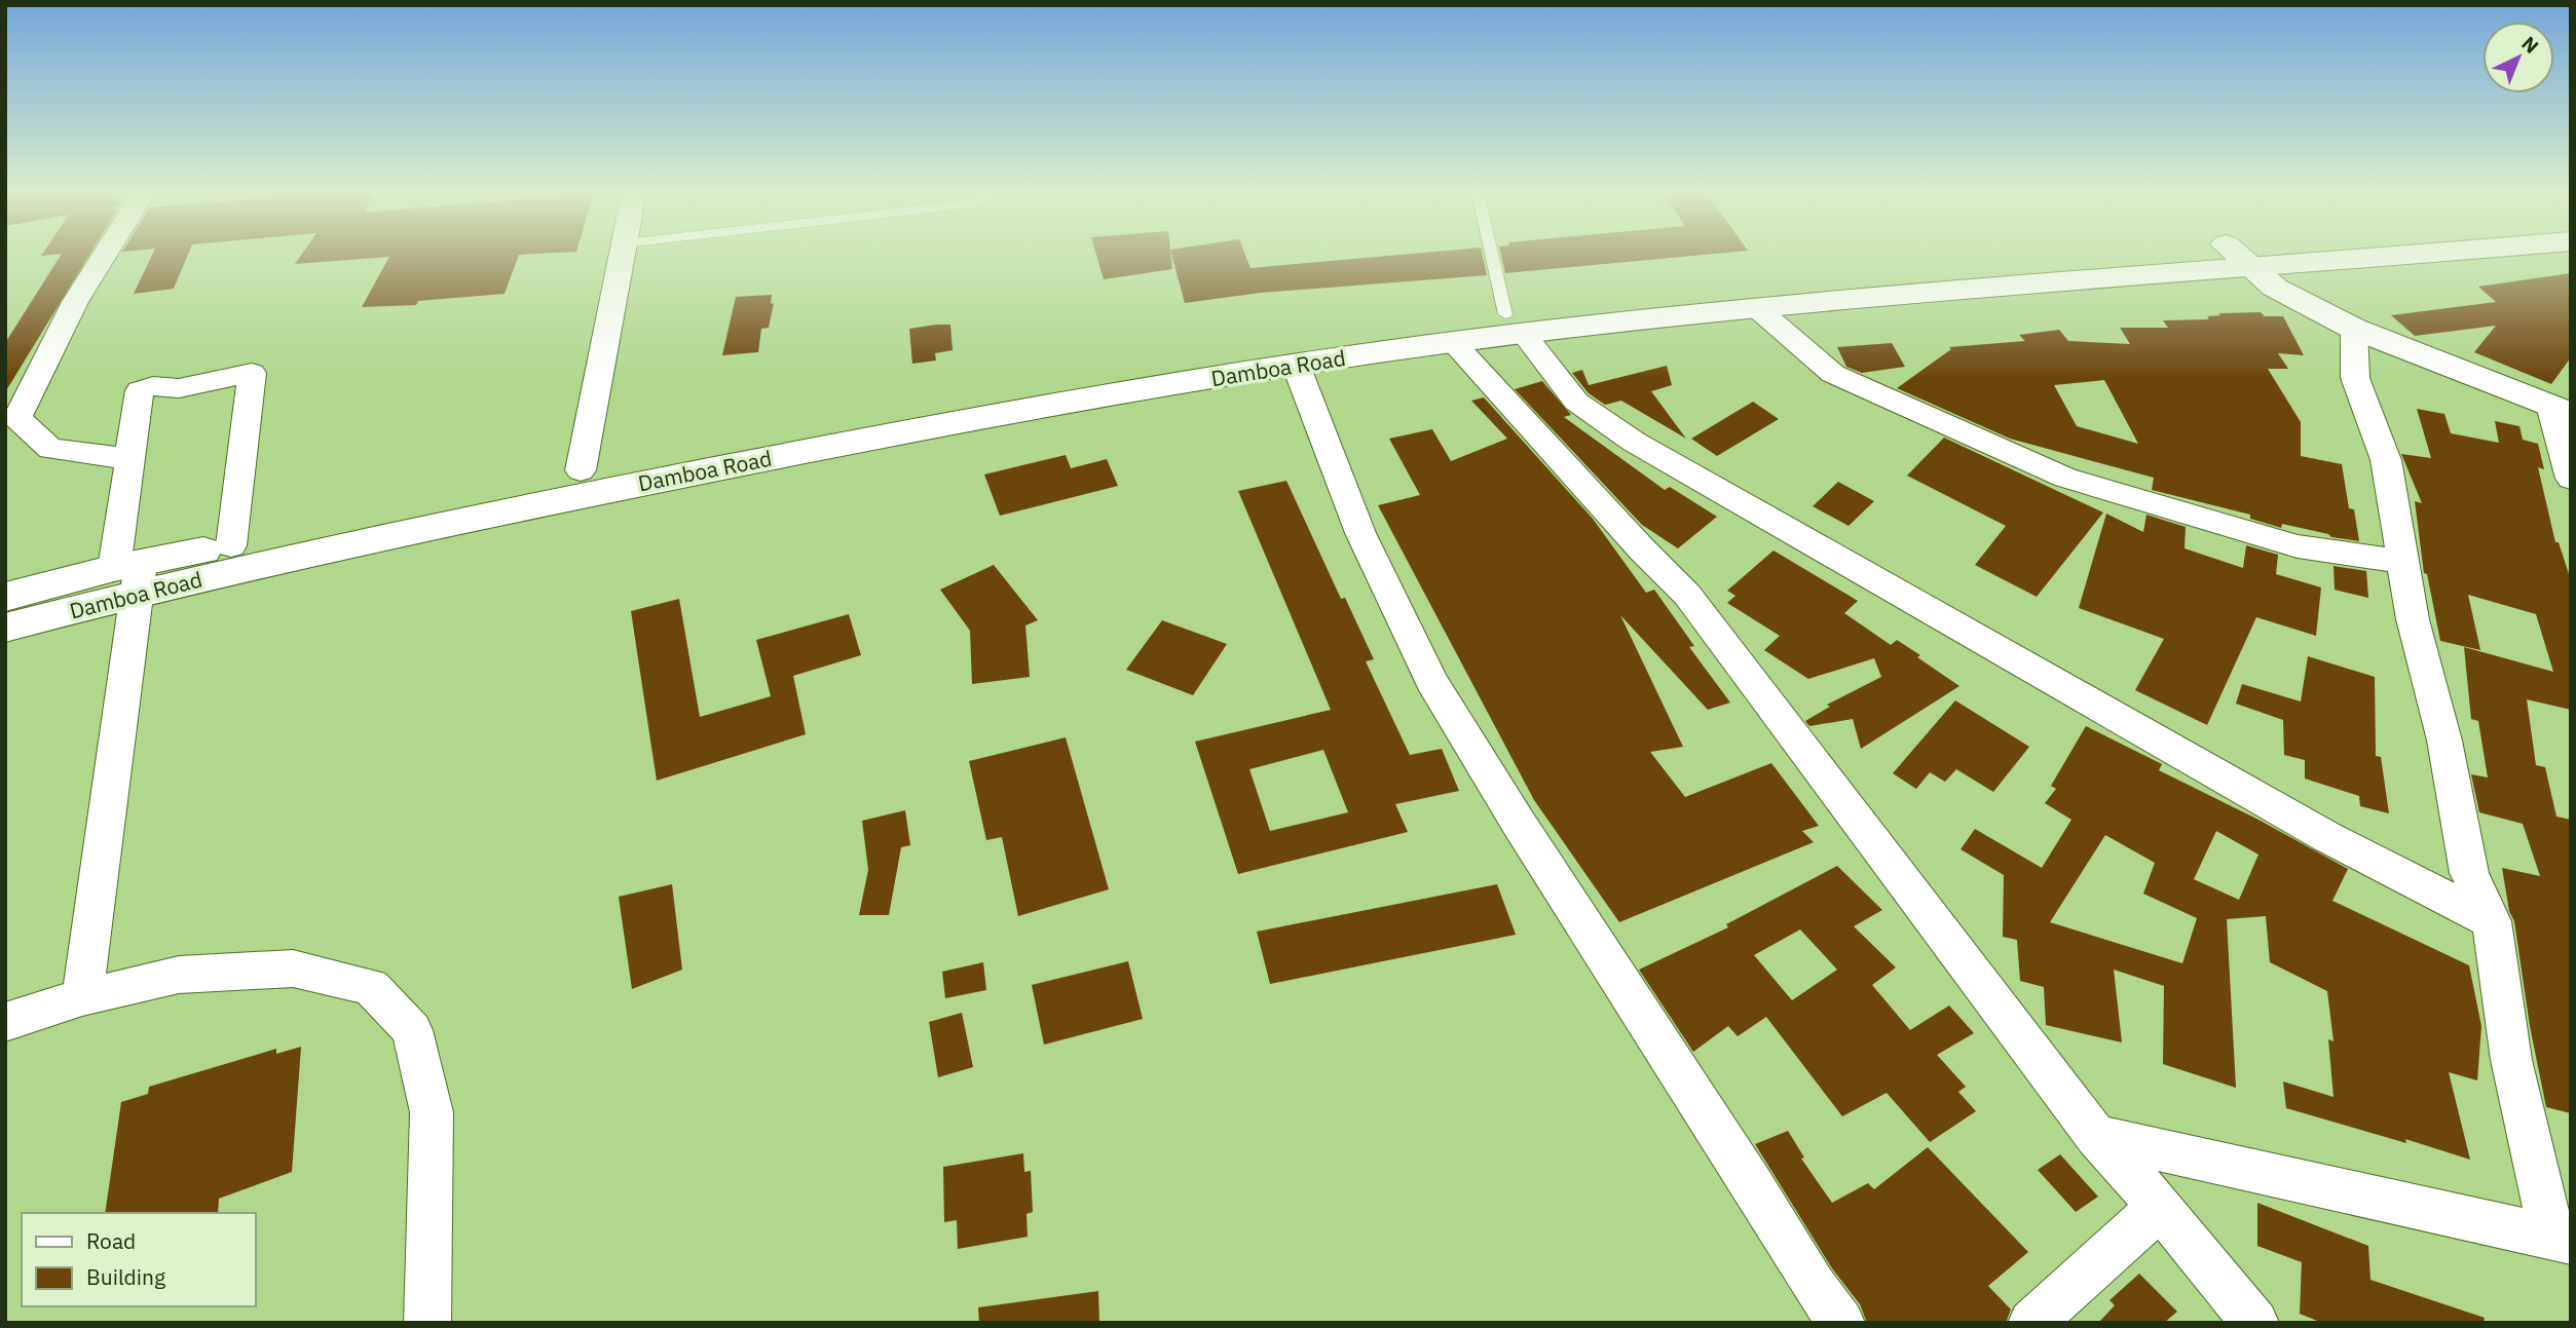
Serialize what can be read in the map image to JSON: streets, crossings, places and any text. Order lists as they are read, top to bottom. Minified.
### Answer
{"streets":{"main road":["Damboa Road"]},"legend":["Road","Building"],"north":"top right"}
